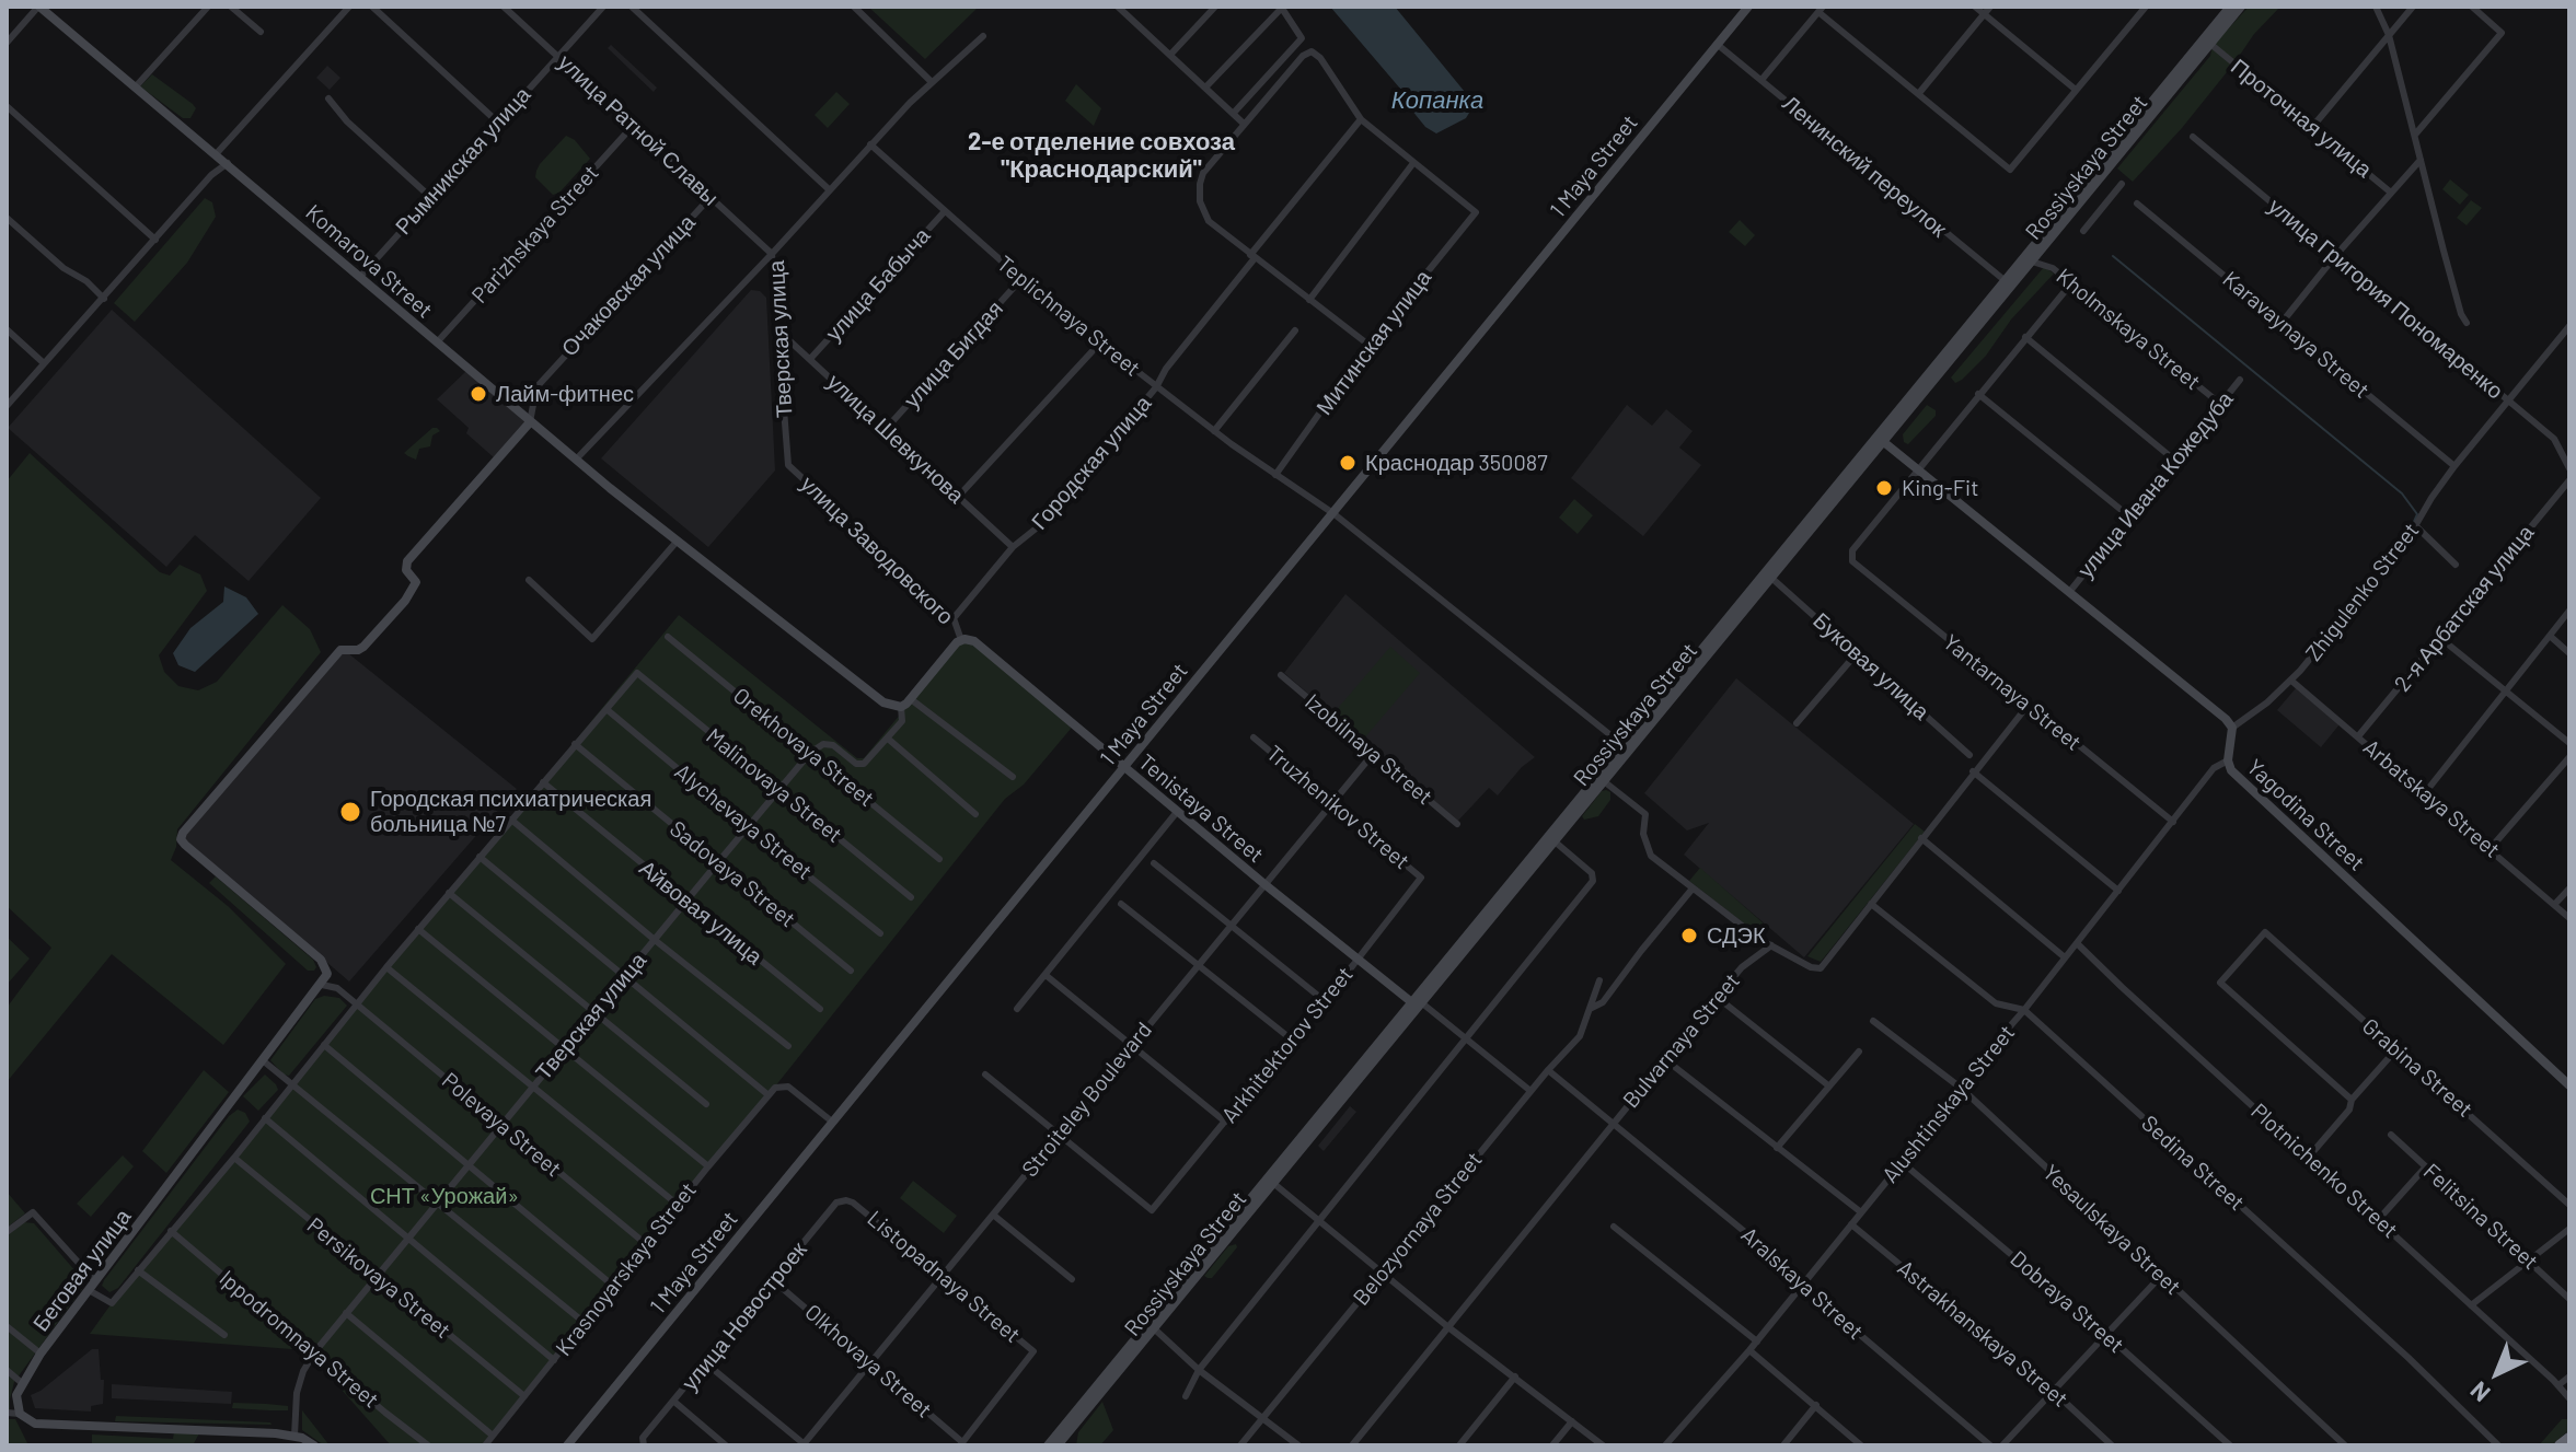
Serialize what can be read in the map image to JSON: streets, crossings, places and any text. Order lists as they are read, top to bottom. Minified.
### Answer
{"streets":{"street":["Проточная улица","улица Ратной Славы","Рымникская улица","1 Maya Street","Ленинский переулок","Rossiyskaya Street","Parizhskaya Street","Komarova Street","улица Бабыча","Очаковская улица","улица Григория Пономаренко","Teplichnaya Street","Kholmskaya Street","Karavaynaya Street","Тверская улица","Митинская улица","улица Бигдая","улица Шевкунова","Городская улица","улица Ивана Кожедуба","улица Заводовского","Zhigulenko Street","2-я Арбатская улица","Буковая улица","Yantarnaya Street","Orekhovaya Street","Izobilnaya Street","Malinovaya Street","Arbatskaya Street","Truzhenikov Street","Tenistaya Street","Yagodina Street","Alychevaya Street","Sadovaya Street","Айвовая улица","Bulvarnaya Street","Arkhitektorov Street","Grabina Street","Stroiteley Boulevard","Alushtinskaya Street","Polevaya Street","Sedina Street","Plotnichenko Street","Felitsina Street","Belozyornaya Street","Yesaulskaya Street","Krasnoyarskaya Street","Беговая улица","Listopadnaya Street","Persikovaya Street","Aralskaya Street","Dobraya Street","улица Новостроек","Astrakhanskaya Street","Ippodromnaya Street","Olkhovaya Street"]},"crossings":[["Проточная улица","Rossiyskaya Street"],["улица Ратной Славы","Рымникская улица"],["улица Ратной Славы","Parizhskaya Street"],["улица Ратной Славы","Очаковская улица"],["улица Ратной Славы","Тверская улица"],["Рымникская улица","Komarova Street"],["1 Maya Street","Ленинский переулок"],["1 Maya Street","Teplichnaya Street"],["1 Maya Street","Tenistaya Street"],["Ленинский переулок","Rossiyskaya Street"],["Rossiyskaya Street","Teplichnaya Street"],["Rossiyskaya Street","Kholmskaya Street"],["Rossiyskaya Street","Буковая улица"],["Rossiyskaya Street","Tenistaya Street"],["Parizhskaya Street","Komarova Street"],["Komarova Street","Очаковская улица"],["Komarova Street","Беговая улица"],["улица Бабыча","Teplichnaya Street"],["улица Бабыча","улица Шевкунова"],["Очаковская улица","Беговая улица"],["улица Григория Пономаренко","Zhigulenko Street"],["Teplichnaya Street","Тверская улица"],["Teplichnaya Street","Митинская улица"],["Teplichnaya Street","улица Бигдая"],["Teplichnaya Street","Городская улица"],["Kholmskaya Street","улица Ивана Кожедуба"],["Karavaynaya Street","Zhigulenko Street"],["Тверская улица","улица Шевкунова"],["Тверская улица","улица Заводовского"],["Тверская улица","Orekhovaya Street"],["Тверская улица","Malinovaya Street"],["Тверская улица","Alychevaya Street"],["Тверская улица","Sadovaya Street"],["Тверская улица","Айвовая улица"],["Тверская улица","Polevaya Street"],["Тверская улица","Persikovaya Street"],["Тверская улица","Ippodromnaya Street"],["улица Бигдая","улица Шевкунова"],["улица Шевкунова","Городская улица"],["Городская улица","улица Заводовского"],["улица Заводовского","Tenistaya Street"],["Zhigulenko Street","Arbatskaya Street"],["Zhigulenko Street","Yagodina Street"],["2-я Арбатская улица","Arbatskaya Street"],["Yantarnaya Street","Alushtinskaya Street"],["Izobilnaya Street","Stroiteley Boulevard"],["Malinovaya Street","Alychevaya Street"],["Truzhenikov Street","Arkhitektorov Street"],["Truzhenikov Street","Stroiteley Boulevard"],["Tenistaya Street","Arkhitektorov Street"],["Tenistaya Street","Stroiteley Boulevard"],["Yagodina Street","Alushtinskaya Street"],["Bulvarnaya Street","Aralskaya Street"],["Arkhitektorov Street","Stroiteley Boulevard"],["Stroiteley Boulevard","Listopadnaya Street"],["Stroiteley Boulevard","Olkhovaya Street"],["Alushtinskaya Street","Sedina Street"],["Alushtinskaya Street","Plotnichenko Street"],["Alushtinskaya Street","Yesaulskaya Street"],["Alushtinskaya Street","Aralskaya Street"],["Alushtinskaya Street","Dobraya Street"],["Alushtinskaya Street","Astrakhanskaya Street"],["Polevaya Street","Krasnoyarskaya Street"],["Polevaya Street","Беговая улица"],["Belozyornaya Street","Aralskaya Street"],["Krasnoyarskaya Street","Persikovaya Street"],["Listopadnaya Street","улица Новостроек"],["Listopadnaya Street","Olkhovaya Street"],["улица Новостроек","Olkhovaya Street"]],"districts":["2-е отделение совхоза \"Краснодарский\""],"water":["Копанка"],"parks":["СНТ «Урожай»"],"places":["Лайм-фитнес","Краснодар 350087","King-Fit","Городская психиатрическая больница №7","СДЭК"],"north":"bottom left"}
